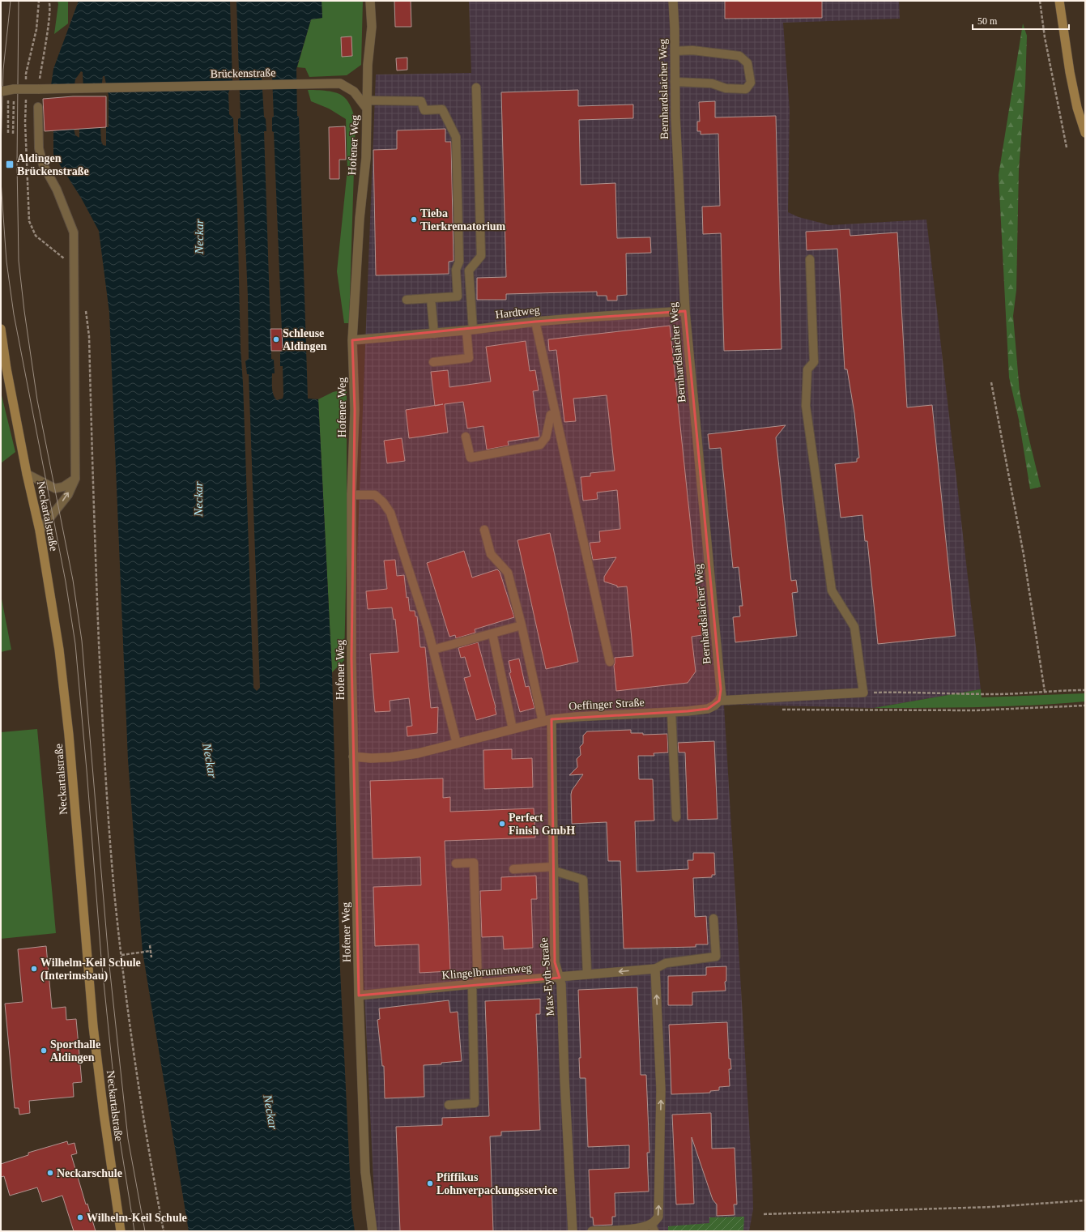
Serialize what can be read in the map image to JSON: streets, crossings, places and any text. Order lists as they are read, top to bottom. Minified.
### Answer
{"streets":{"main road":["Neckartalstraße"],"street":["Brückenstraße","Bernhardslaicher Weg","Hofener Weg","Hardtweg","Oeffinger Straße","Klingelbrunnenweg","Max-Eyth-Straße"]},"crossings":[["Brückenstraße","Hofener Weg"],["Bernhardslaicher Weg","Hardtweg"],["Bernhardslaicher Weg","Oeffinger Straße"],["Hofener Weg","Hardtweg"],["Hofener Weg","Oeffinger Straße"],["Hofener Weg","Klingelbrunnenweg"],["Oeffinger Straße","Max-Eyth-Straße"],["Klingelbrunnenweg","Max-Eyth-Straße"]],"water":["Neckar"],"places":{"transit":["Aldingen Brückenstraße"],"other":["Tieba Tierkrematorium","Schleuse Aldingen","Perfect Finish GmbH","Wilhelm-Keil Schule (Interimsbau)","Sporthalle Aldingen","Neckarschule","Pfiffikus Lohnverpackungsservice","Wilhelm-Keil Schule"]},"scale_bar":"50 m"}
